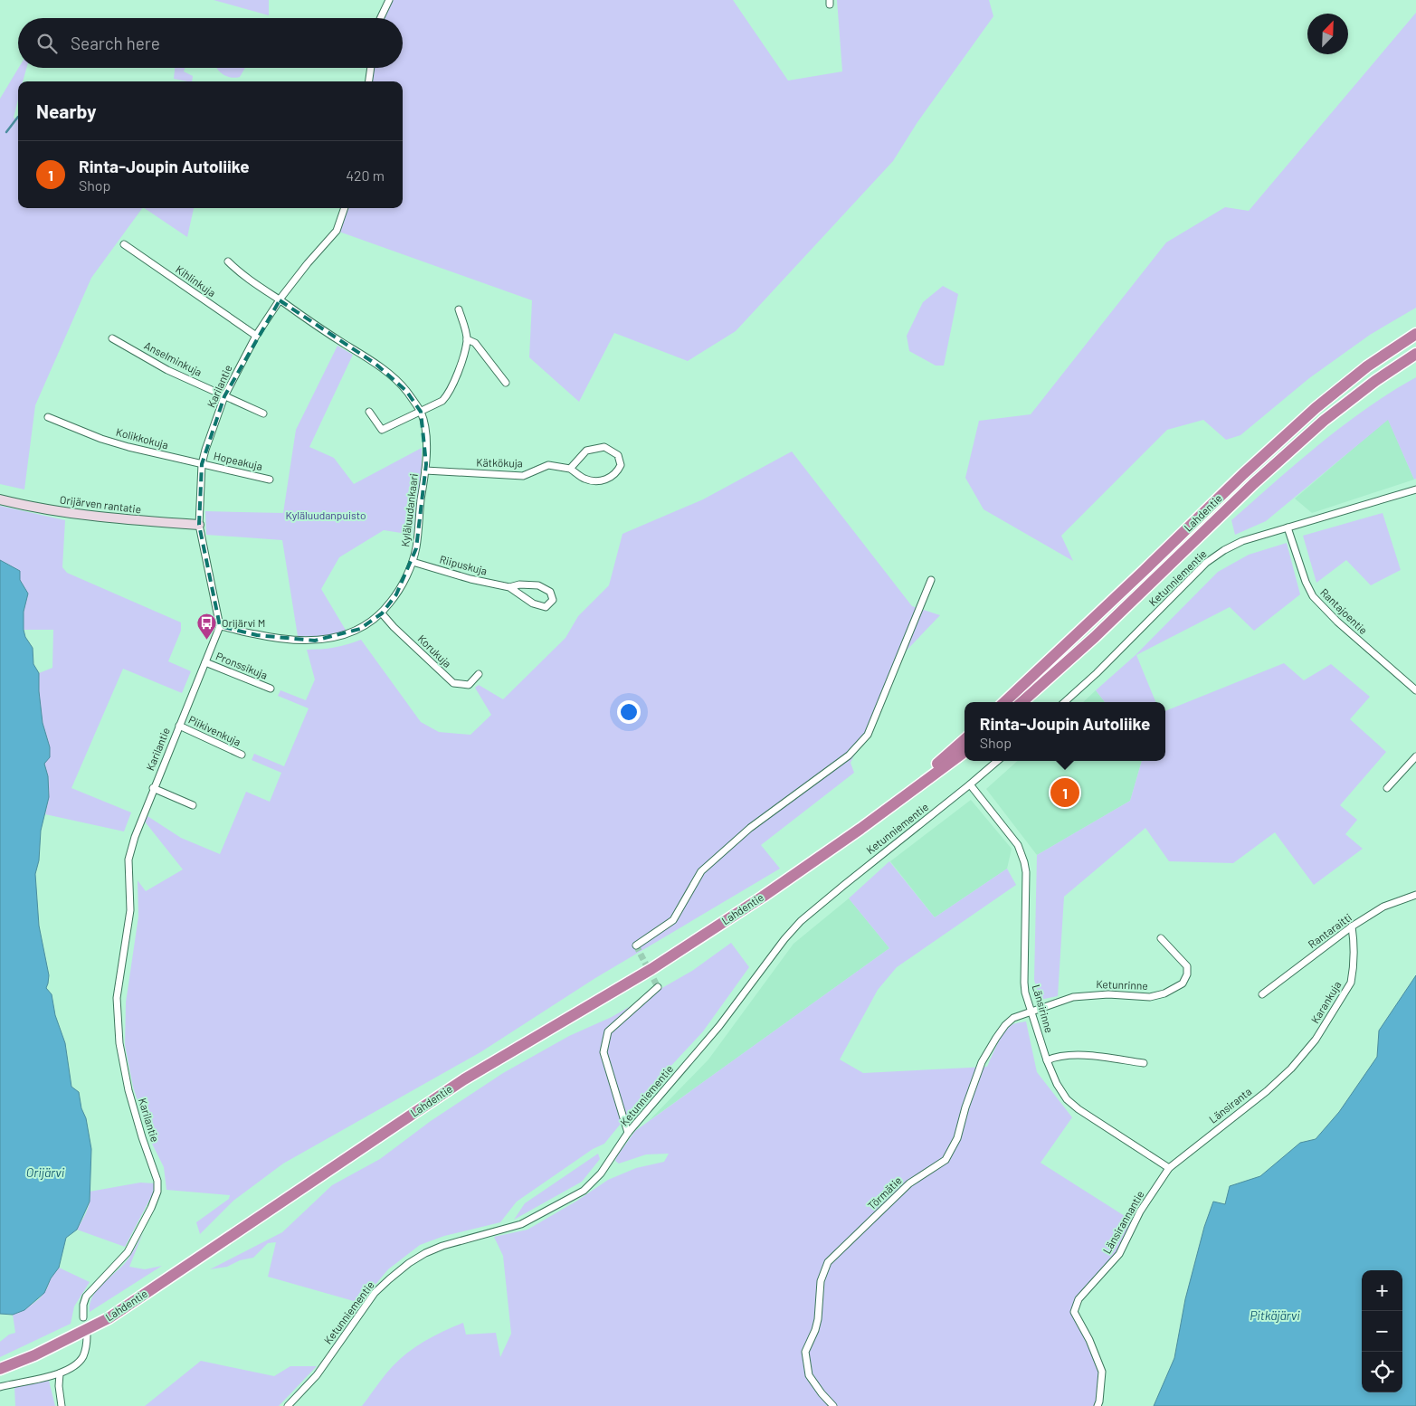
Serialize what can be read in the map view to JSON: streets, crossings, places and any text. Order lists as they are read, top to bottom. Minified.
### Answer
{"streets":{"highway":["Lahdentie"],"street":["Kihlinkuja","Anselminkuja","Karilantie","Kolikkokuja","Hopeakuja","Kätkökuja","Orijärven rantatie","Kyläluudankaari","Riipuskuja","Ketunniementie","Rantajoentie","Korukuja","Pronssikuja","Piikivenkuja","Rantaraitti","Ketunrinne","Karankuja","Länsirinne","Länsiranta","Törmätie","Länsirannantie"]},"crossings":[["Kihlinkuja","Karilantie"],["Anselminkuja","Karilantie"],["Karilantie","Kolikkokuja"],["Karilantie","Hopeakuja"],["Karilantie","Orijärven rantatie"],["Karilantie","Kyläluudankaari"],["Karilantie","Pronssikuja"],["Karilantie","Piikivenkuja"],["Kolikkokuja","Hopeakuja"],["Kätkökuja","Kyläluudankaari"],["Kyläluudankaari","Riipuskuja"],["Kyläluudankaari","Korukuja"],["Ketunniementie","Rantajoentie"],["Ketunniementie","Länsirinne"],["Rantaraitti","Karankuja"],["Ketunrinne","Länsirinne"],["Ketunrinne","Törmätie"],["Karankuja","Länsiranta"],["Länsirinne","Länsiranta"],["Länsirinne","Törmätie"],["Länsirinne","Länsirannantie"],["Länsiranta","Länsirannantie"]],"water":["Orijärvi","Pitkäjärvi"],"parks":["Kyläluudanpuisto"],"places":{"bus stop":["Orijärvi M"]},"north":"top right","page":{"search":"Search here","heading":"Nearby","list":[{"mark":"1","name":"Rinta-Joupin Autoliike","note":"Shop","value":"420 m"}],"popup":["Rinta-Joupin Autoliike","Shop"],"pins":"1","map_buttons":["+","−"]}}
